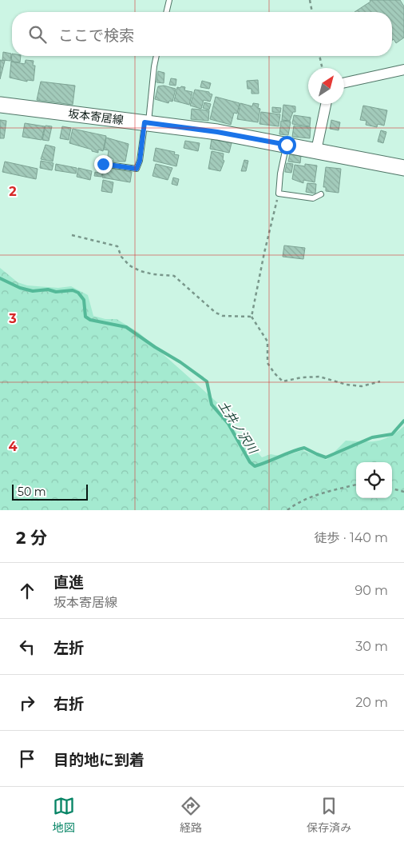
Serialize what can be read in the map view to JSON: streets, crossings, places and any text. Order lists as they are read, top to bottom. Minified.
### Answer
{"streets":{"main road":["坂本寄居線"]},"water":["土井ノ沢川"],"scale_bar":"50 m","north":"top right","page":{"search":"ここで検索","scale":"50 m","heading":["2 分","徒歩 · 140 m"],"list":[["直進","坂本寄居線","90 m"],["左折","30 m"],["右折","20 m"],"目的地に到着"],"nav":["地図","経路","保存済み"]},"grid":{"rows":["2","3","4"]}}
